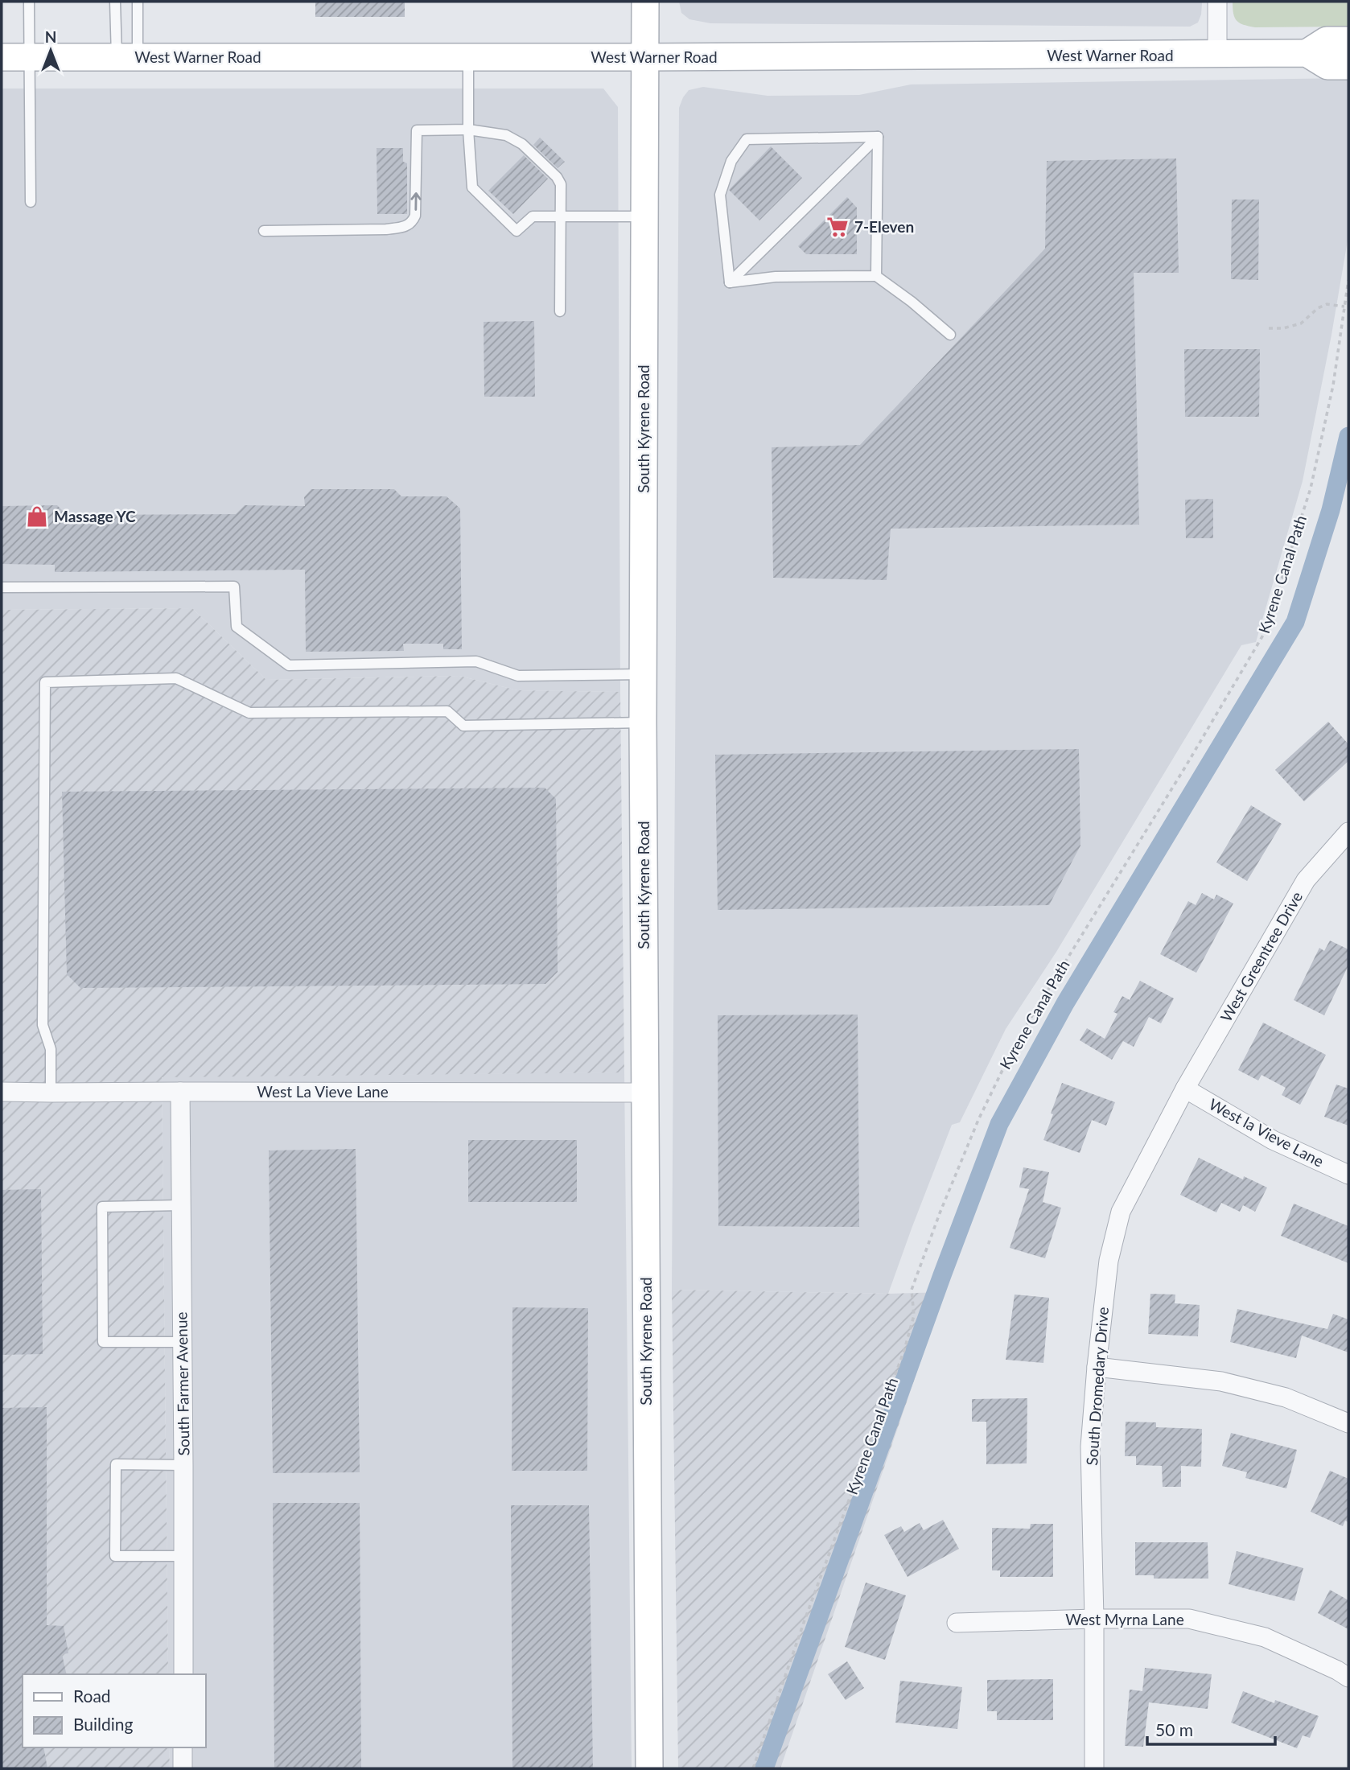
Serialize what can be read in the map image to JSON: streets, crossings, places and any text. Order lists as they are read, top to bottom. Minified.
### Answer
{"streets":{"main road":["West Warner Road","South Kyrene Road"],"street":["West Greentree Drive","West La Vieve Lane","West la Vieve Lane","South Farmer Avenue","South Dromedary Drive","West Myrna Lane"],"path":["Kyrene Canal Path"]},"crossings":[["West Warner Road","South Kyrene Road"],["South Kyrene Road","West La Vieve Lane"],["West Greentree Drive","West la Vieve Lane"],["West Greentree Drive","South Dromedary Drive"],["West La Vieve Lane","South Farmer Avenue"],["West la Vieve Lane","South Dromedary Drive"],["South Dromedary Drive","West Myrna Lane"]],"places":{"supermarket":["7-Eleven"],"shop":["Massage YC"]},"legend":["Road","Building"],"scale_bar":"50 m","north":"top"}
